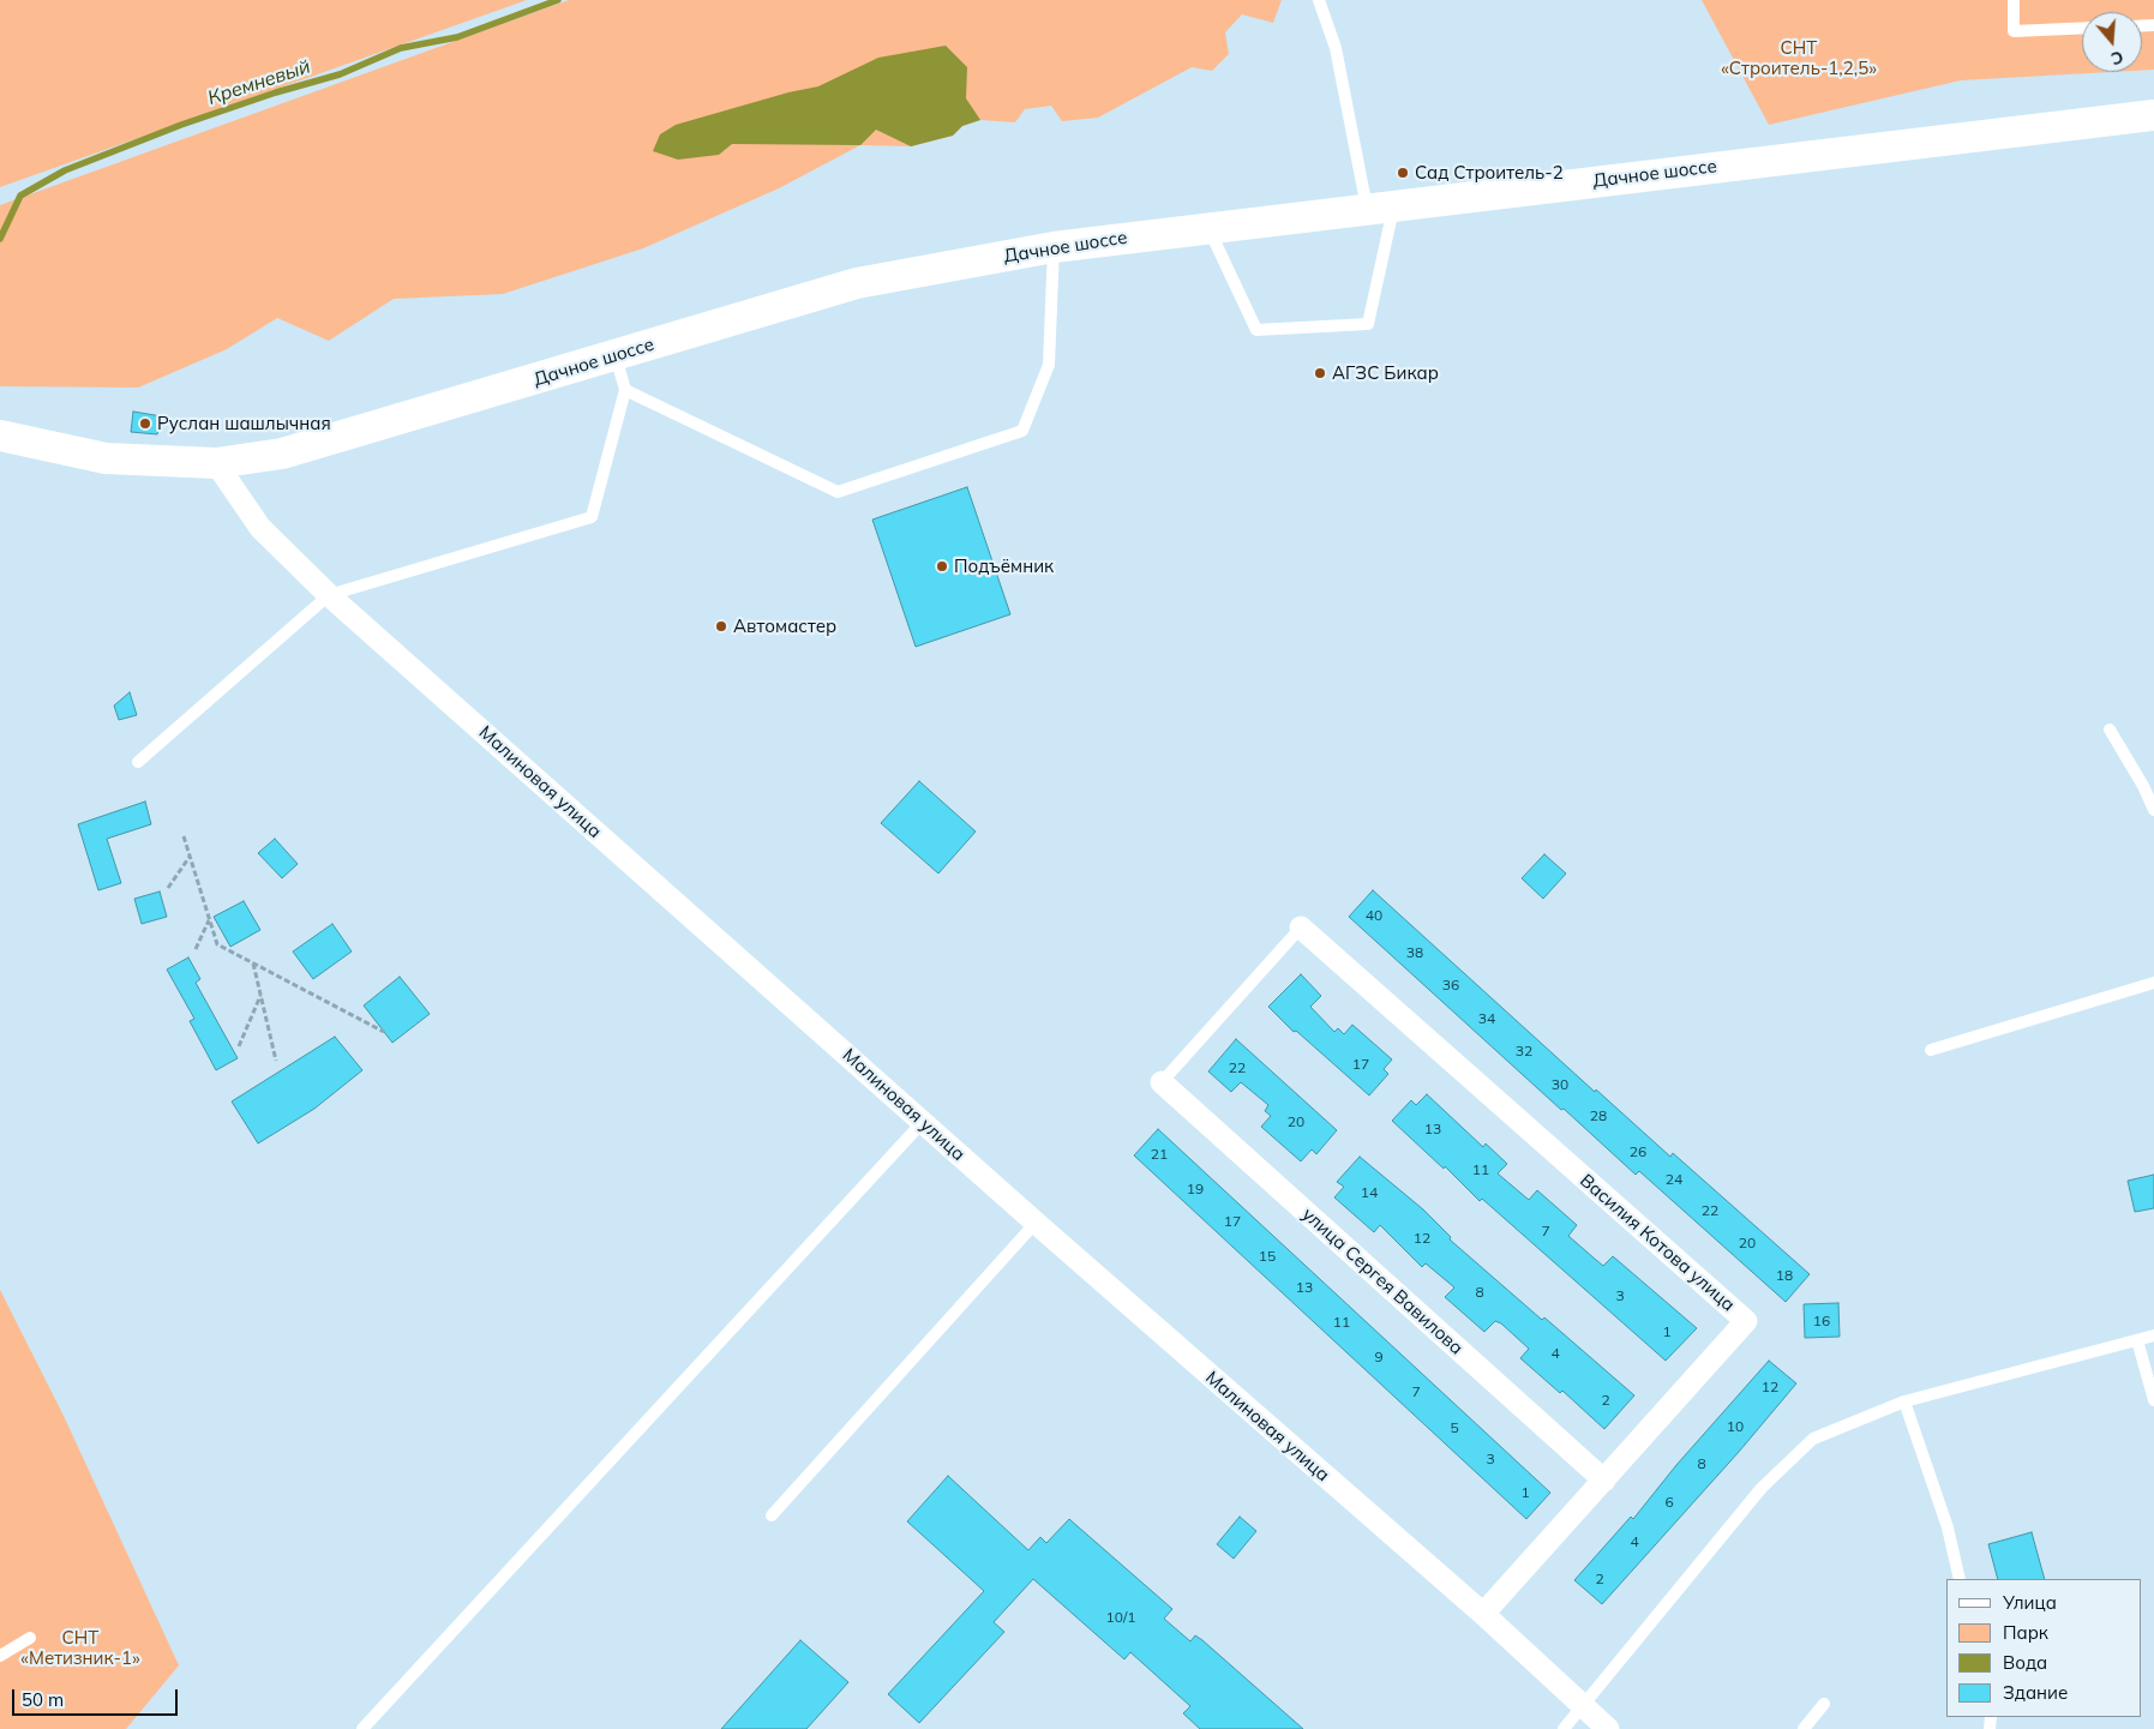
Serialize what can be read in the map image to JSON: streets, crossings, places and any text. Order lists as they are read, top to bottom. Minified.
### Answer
{"streets":{"main road":["Дачное шоссе"],"street":["Малиновая улица","Василия Котова улица","улица Сергея Вавилова"]},"crossings":[["Дачное шоссе","Малиновая улица"],["Малиновая улица","Василия Котова улица"],["Василия Котова улица","улица Сергея Вавилова"]],"water":["Кремневый"],"parks":["СНТ «Строитель-1,2,5»","СНТ «Метизник-1»"],"places":["Сад Строитель-2","АГЗС Бикар","Руслан шашлычная","Подъёмник","Автомастер"],"house_numbers":["40","38","36","34","32","17","22","30","28","20","13","26","21","11","24","19","14","22","17","7","12","20","15","18","13","8","3","16","11","1","4","9","12","7","2","10","5","3","8","1","6","4","2","10/1"],"legend":["Улица","Парк","Вода","Здание"],"scale_bar":"50 m","north":"bottom"}
